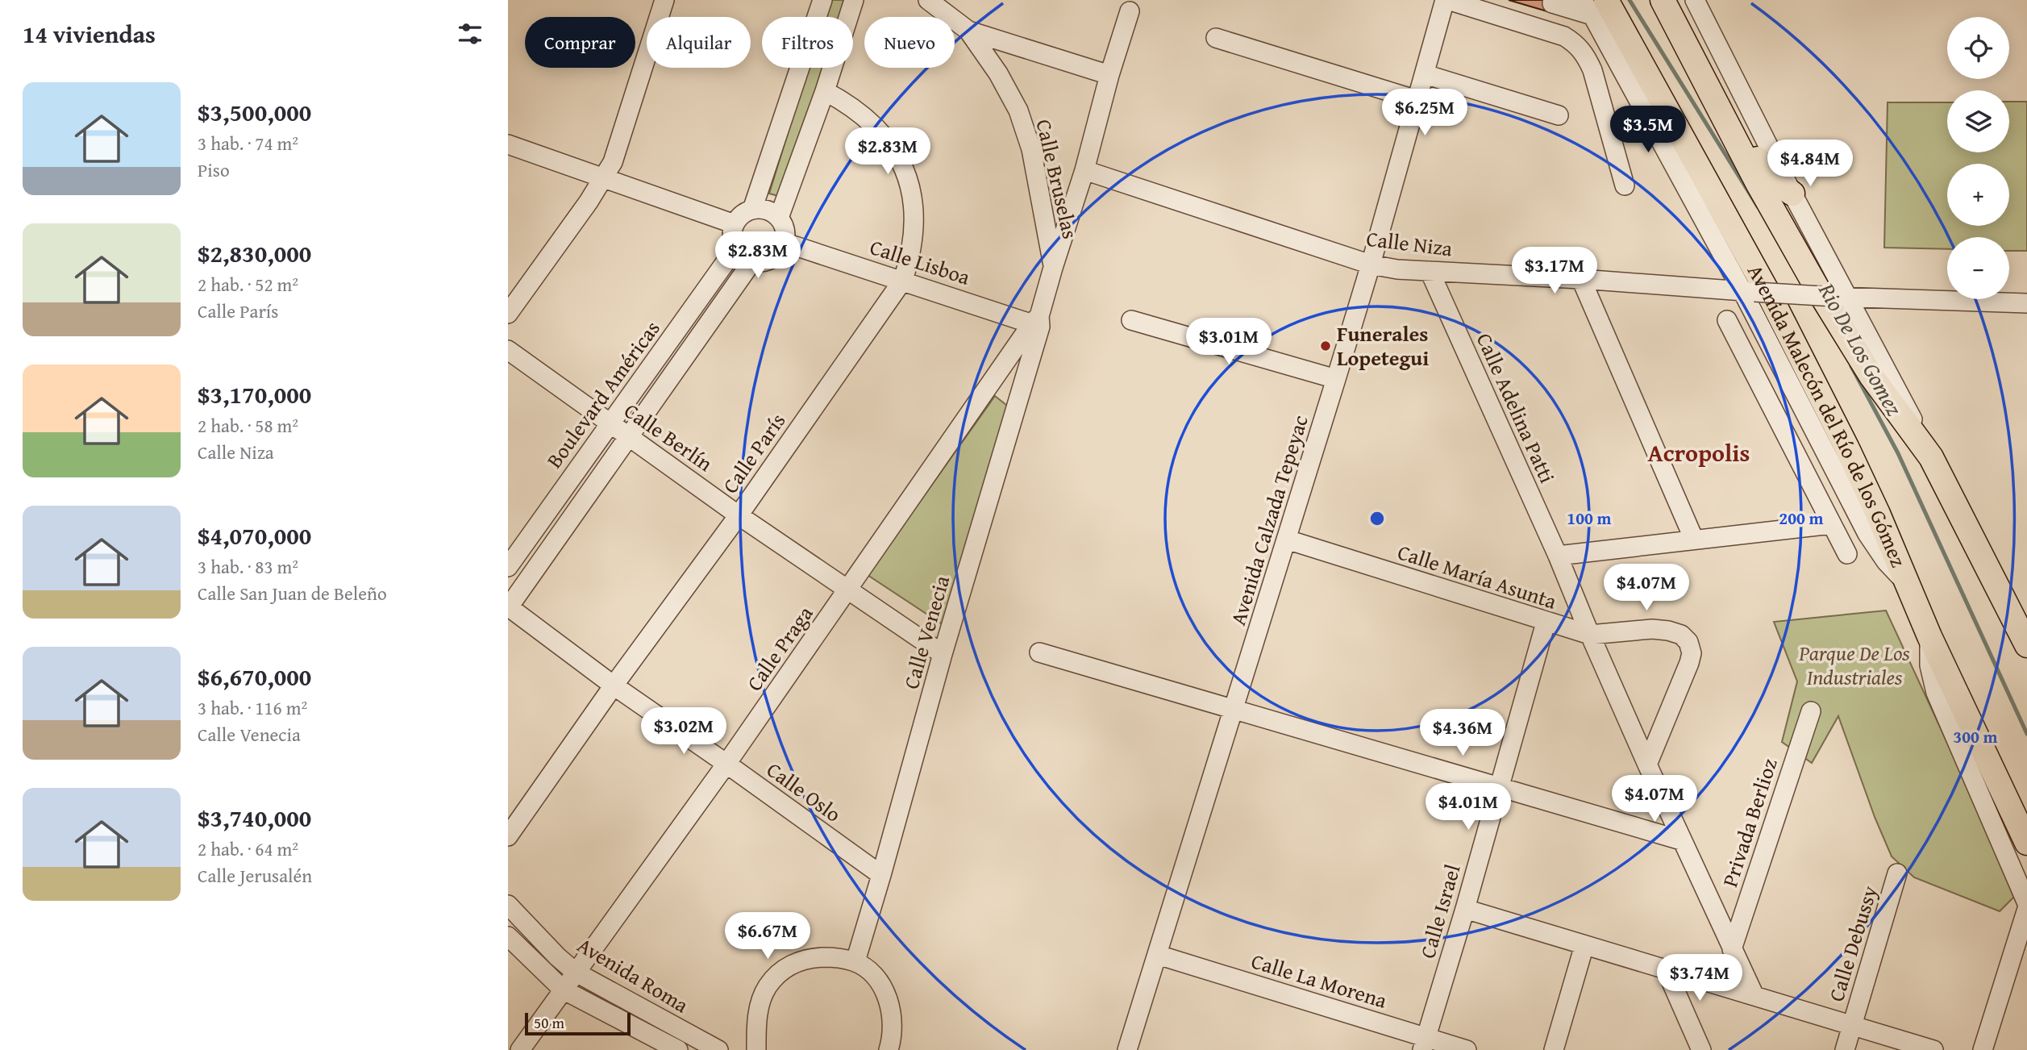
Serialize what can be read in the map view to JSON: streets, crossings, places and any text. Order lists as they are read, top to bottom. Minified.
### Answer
{"streets":{"main road":["Avenida Malecón del Río de los Gómez"],"street":["Calle Bruselas","Calle Niza","Calle Lisboa","Boulevard Américas","Calle Adelina Patti","Calle Berlín","Calle París","Avenida Calzada Tepeyac","Calle María Asunta","Calle Venecia","Calle Praga","Calle Oslo","Privada Berlioz","Calle Israel","Calle Debussy","Avenida Roma","Calle La Morena"]},"crossings":[["Calle Bruselas","Calle Venecia"],["Calle Niza","Calle Adelina Patti"],["Calle Niza","Avenida Malecón del Río de los Gómez"],["Calle Niza","Avenida Calzada Tepeyac"],["Calle Niza","Calle Venecia"],["Calle Lisboa","Boulevard Américas"],["Calle Lisboa","Calle París"],["Calle Lisboa","Calle Venecia"],["Calle Lisboa","Calle Praga"],["Boulevard Américas","Calle Berlín"],["Boulevard Américas","Calle Oslo"],["Calle Adelina Patti","Calle María Asunta"],["Calle Adelina Patti","Privada Berlioz"],["Calle Berlín","Calle París"],["Calle Berlín","Calle Venecia"],["Calle Berlín","Calle Praga"],["Calle París","Calle Oslo"],["Avenida Calzada Tepeyac","Calle María Asunta"],["Avenida Calzada Tepeyac","Calle La Morena"],["Calle María Asunta","Calle Israel"],["Calle Venecia","Calle Praga"],["Calle Venecia","Calle Oslo"],["Calle Praga","Calle Oslo"],["Calle Praga","Avenida Roma"],["Calle Israel","Calle La Morena"]],"districts":["Acropolis"],"water":["Rio De Los Gomez"],"parks":["Parque De Los Industriales"],"places":["Funerales Lopetegui"],"scale_bar":"50 m","page":{"heading":"14 viviendas","map_buttons":["+","−"],"chip":["Comprar","Alquilar","Filtros","Nuevo"],"list":[{"name":"$3,500,000","note":"3 hab. · 74 m² · Piso"},{"name":"$2,830,000","note":"2 hab. · 52 m² · Calle París"},{"name":"$3,170,000","note":"2 hab. · 58 m² · Calle Niza"},{"name":"$4,070,000","note":"3 hab. · 83 m² · Calle San Juan de Beleño"},{"name":"$6,670,000","note":"3 hab. · 116 m² · Calle Venecia"},{"name":"$3,740,000","note":"2 hab. · 64 m² · Calle Jerusalén"}],"price":["$6.25M","$3.5M","$2.83M","$4.84M","$2.83M","$3.17M","$3.01M","$4.07M","$3.02M","$4.36M","$4.07M","$4.01M","$6.67M","$3.74M"],"scale":"50 m"},"rings":["100 m","200 m","300 m"]}
